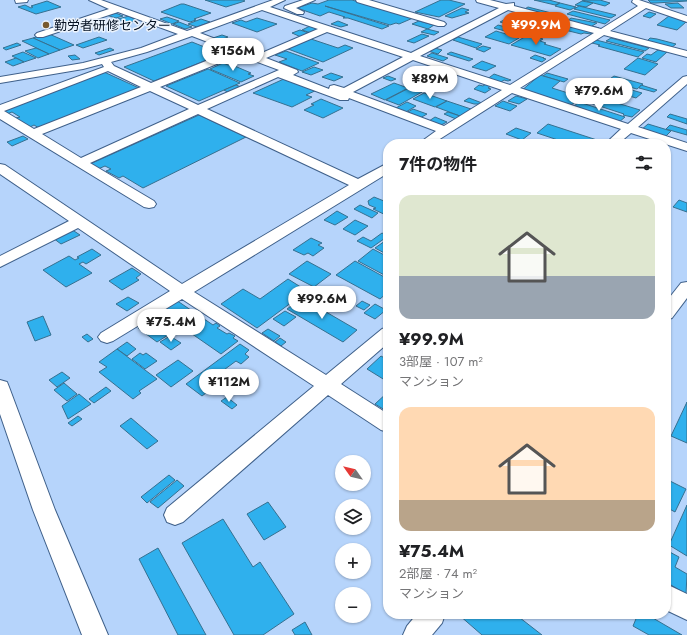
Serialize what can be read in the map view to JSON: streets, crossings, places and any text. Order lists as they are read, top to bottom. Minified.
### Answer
{"places":["勤労者研修センター"],"north":"top left","page":{"price":["¥99.9M","¥156M","¥89M","¥79.6M","¥99.6M","¥75.4M","¥112M"],"heading":"7件の物件","list":[{"name":"¥99.9M","note":"3部屋 · 107 m² · マンション"},{"name":"¥75.4M","note":"2部屋 · 74 m² · マンション"}],"map_buttons":["+","−"]}}
